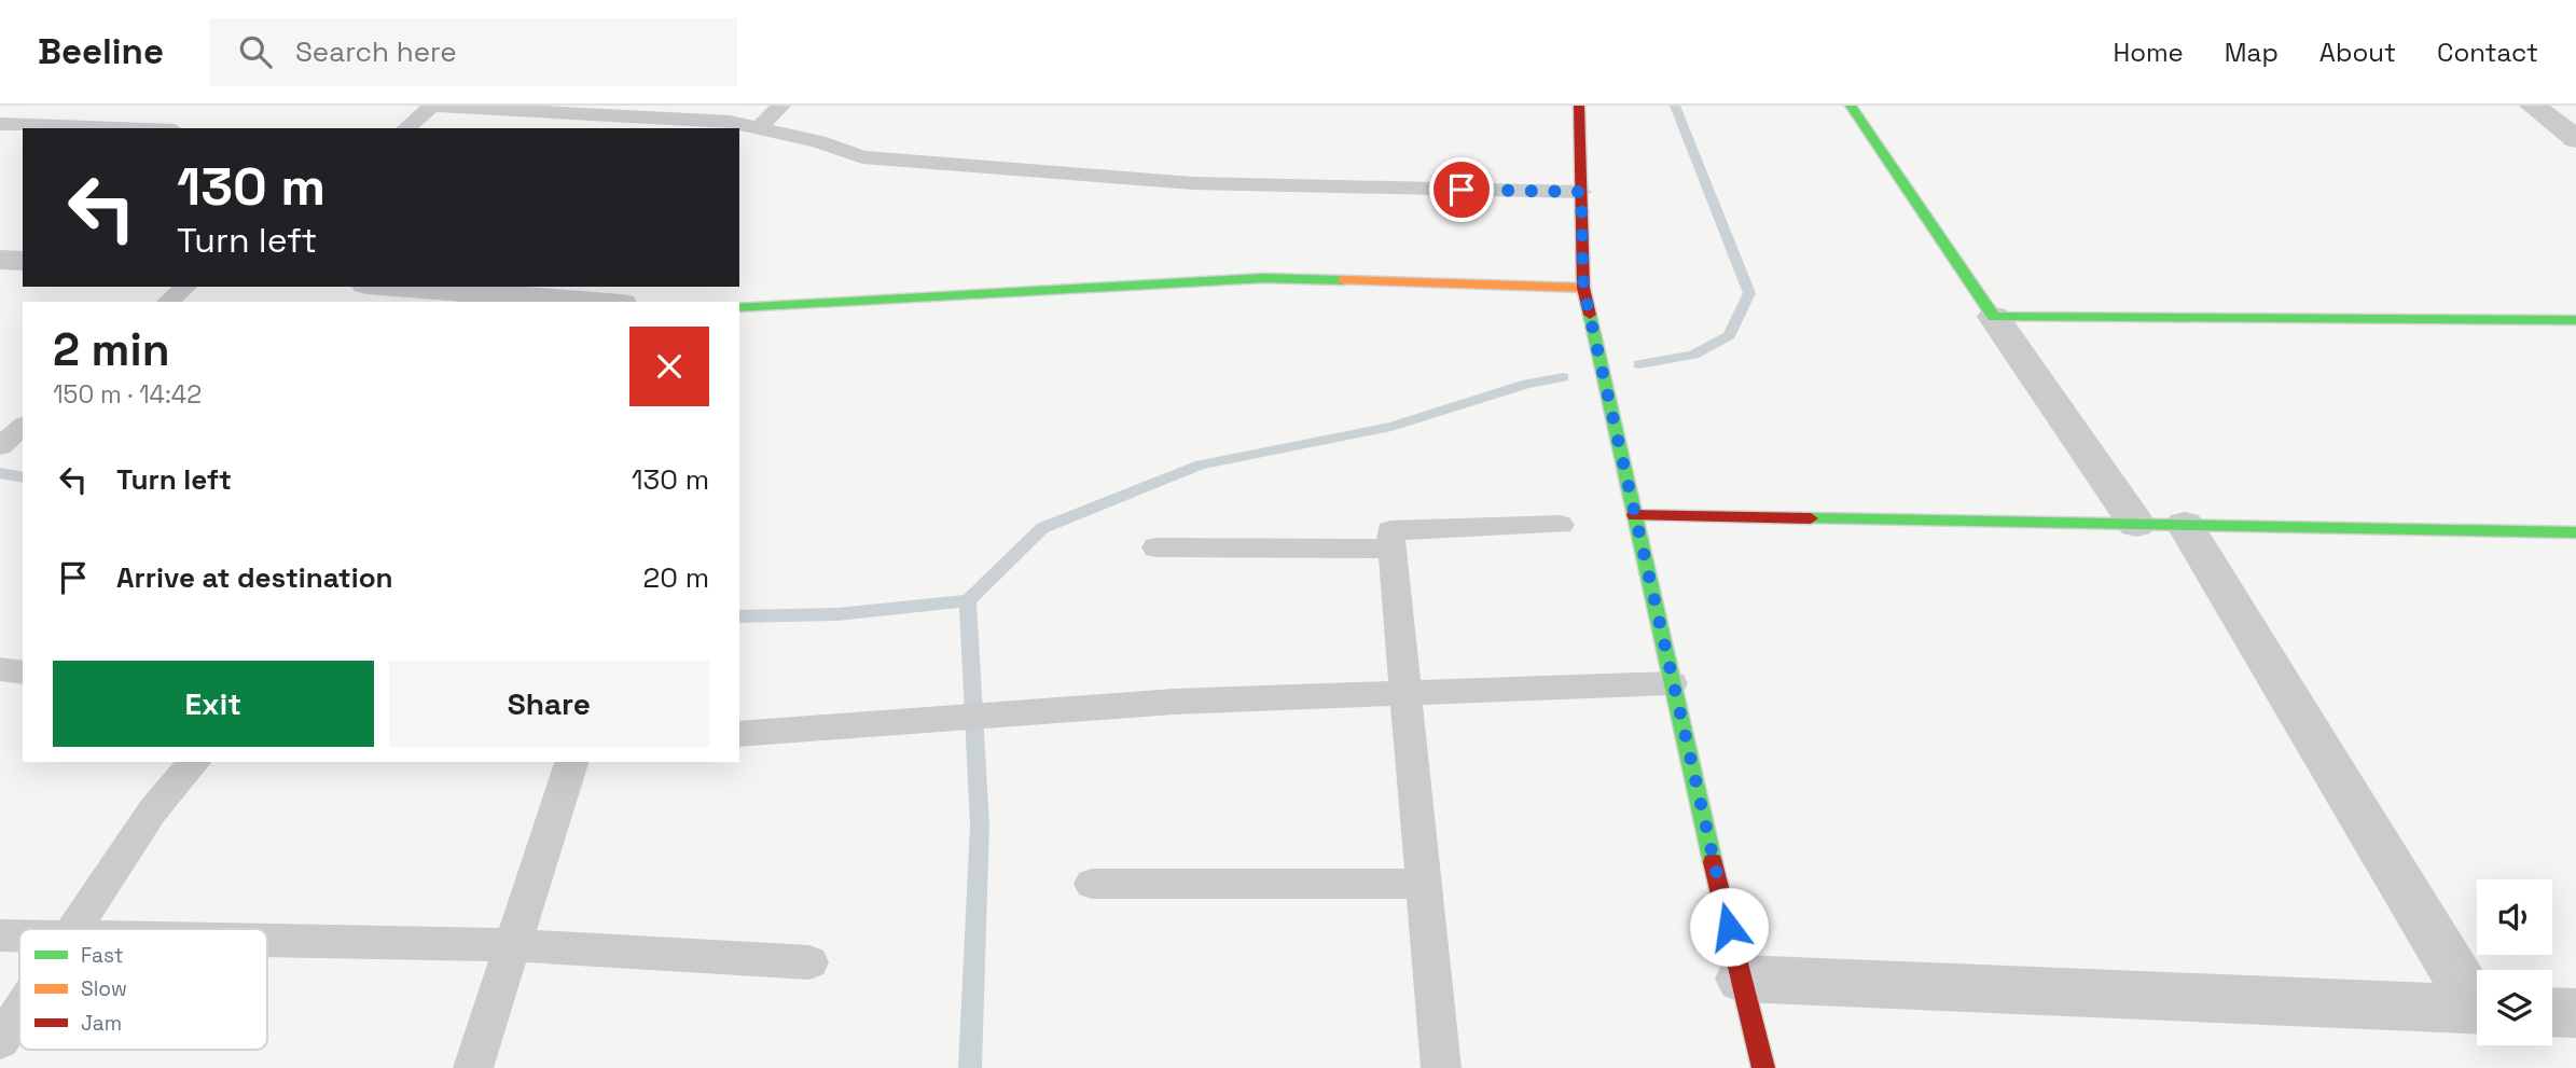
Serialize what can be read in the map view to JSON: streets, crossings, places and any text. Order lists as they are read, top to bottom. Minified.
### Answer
{"legend":["Fast","Slow","Jam"],"page":{"header":"Beeline","search":"Search here","nav":["Home","Map","About","Contact"],"turn":["130 m","Turn left"],"heading":["2 min","150 m · 14:42"],"list":[{"name":"Turn left","value":"130 m"},{"name":"Arrive at destination","value":"20 m"}],"buttons":["Exit","Share"]}}
